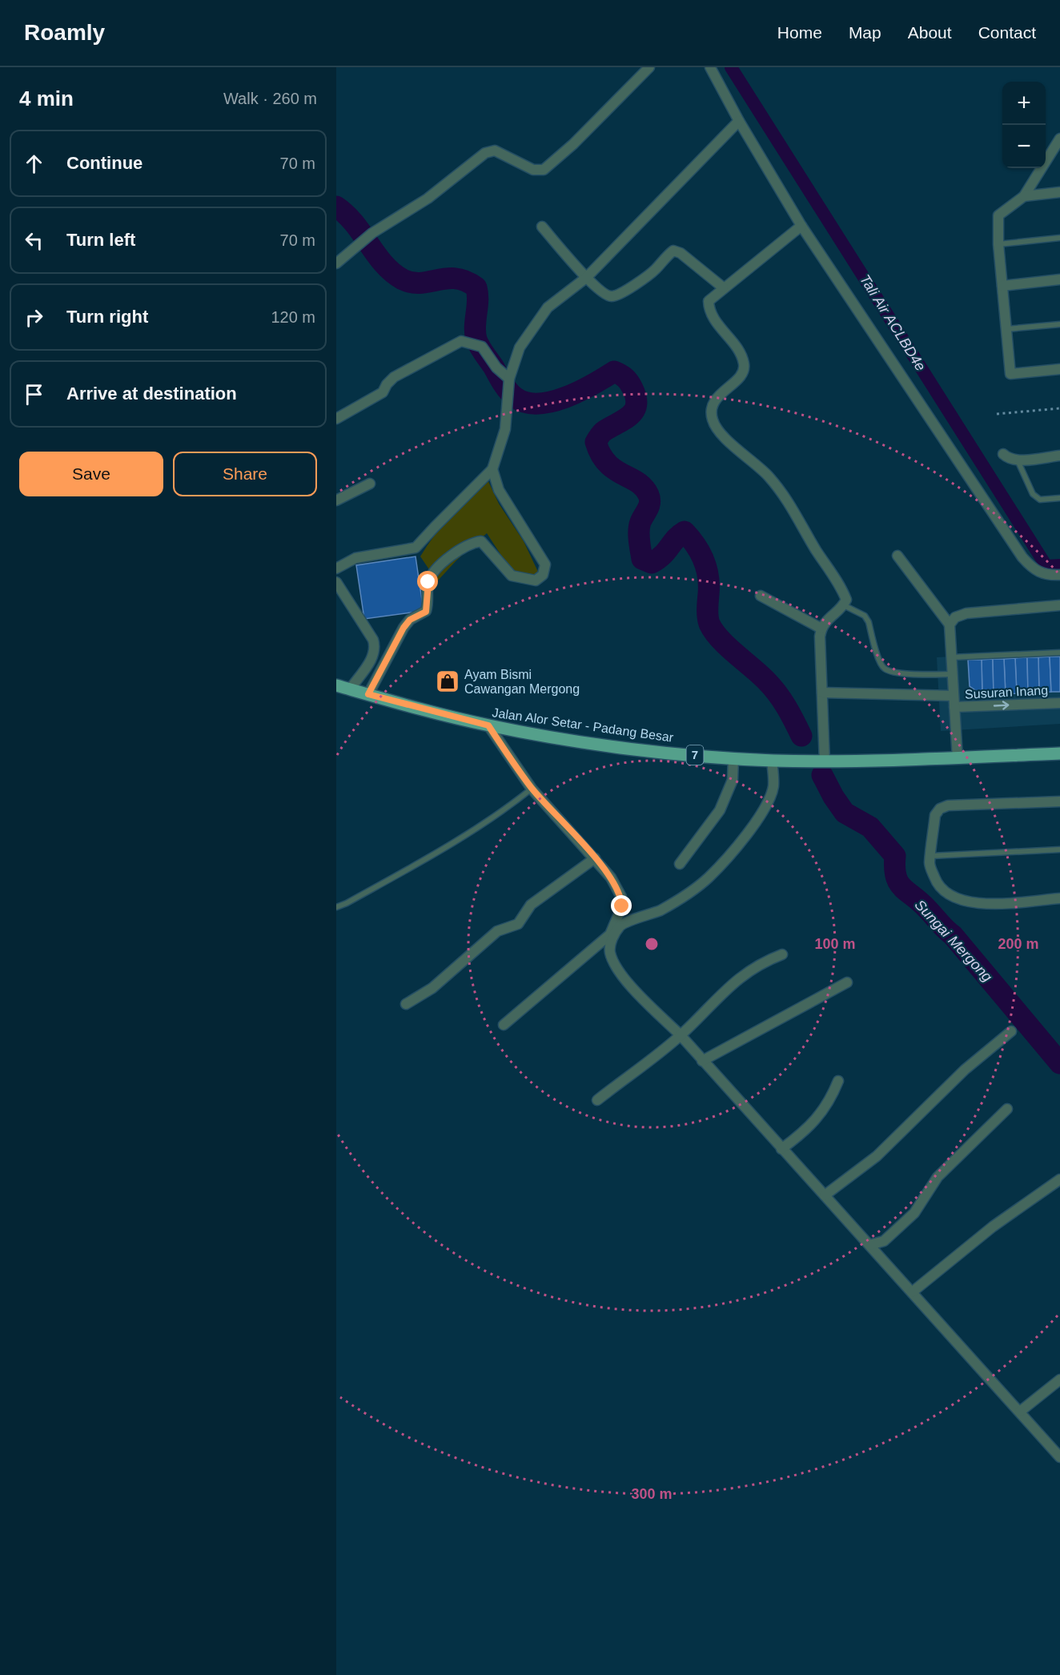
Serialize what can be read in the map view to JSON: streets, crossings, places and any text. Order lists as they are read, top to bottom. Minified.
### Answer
{"streets":{"main road":["Jalan Alor Setar - Padang Besar","7"],"street":["Susuran Inang"]},"one_way":["Susuran Inang"],"water":["Tali Air ACLBD4e","Sungai Mergong"],"places":{"shop":["Ayam Bismi Cawangan Mergong"]},"page":{"header":"Roamly","nav":["Home","Map","About","Contact"],"heading":["4 min","Walk · 260 m"],"map_buttons":["+","−"],"list":[["Continue","70 m"],["Turn left","70 m"],["Turn right","120 m"],"Arrive at destination"],"buttons":["Save","Share"]},"rings":["100 m","200 m","300 m"]}
